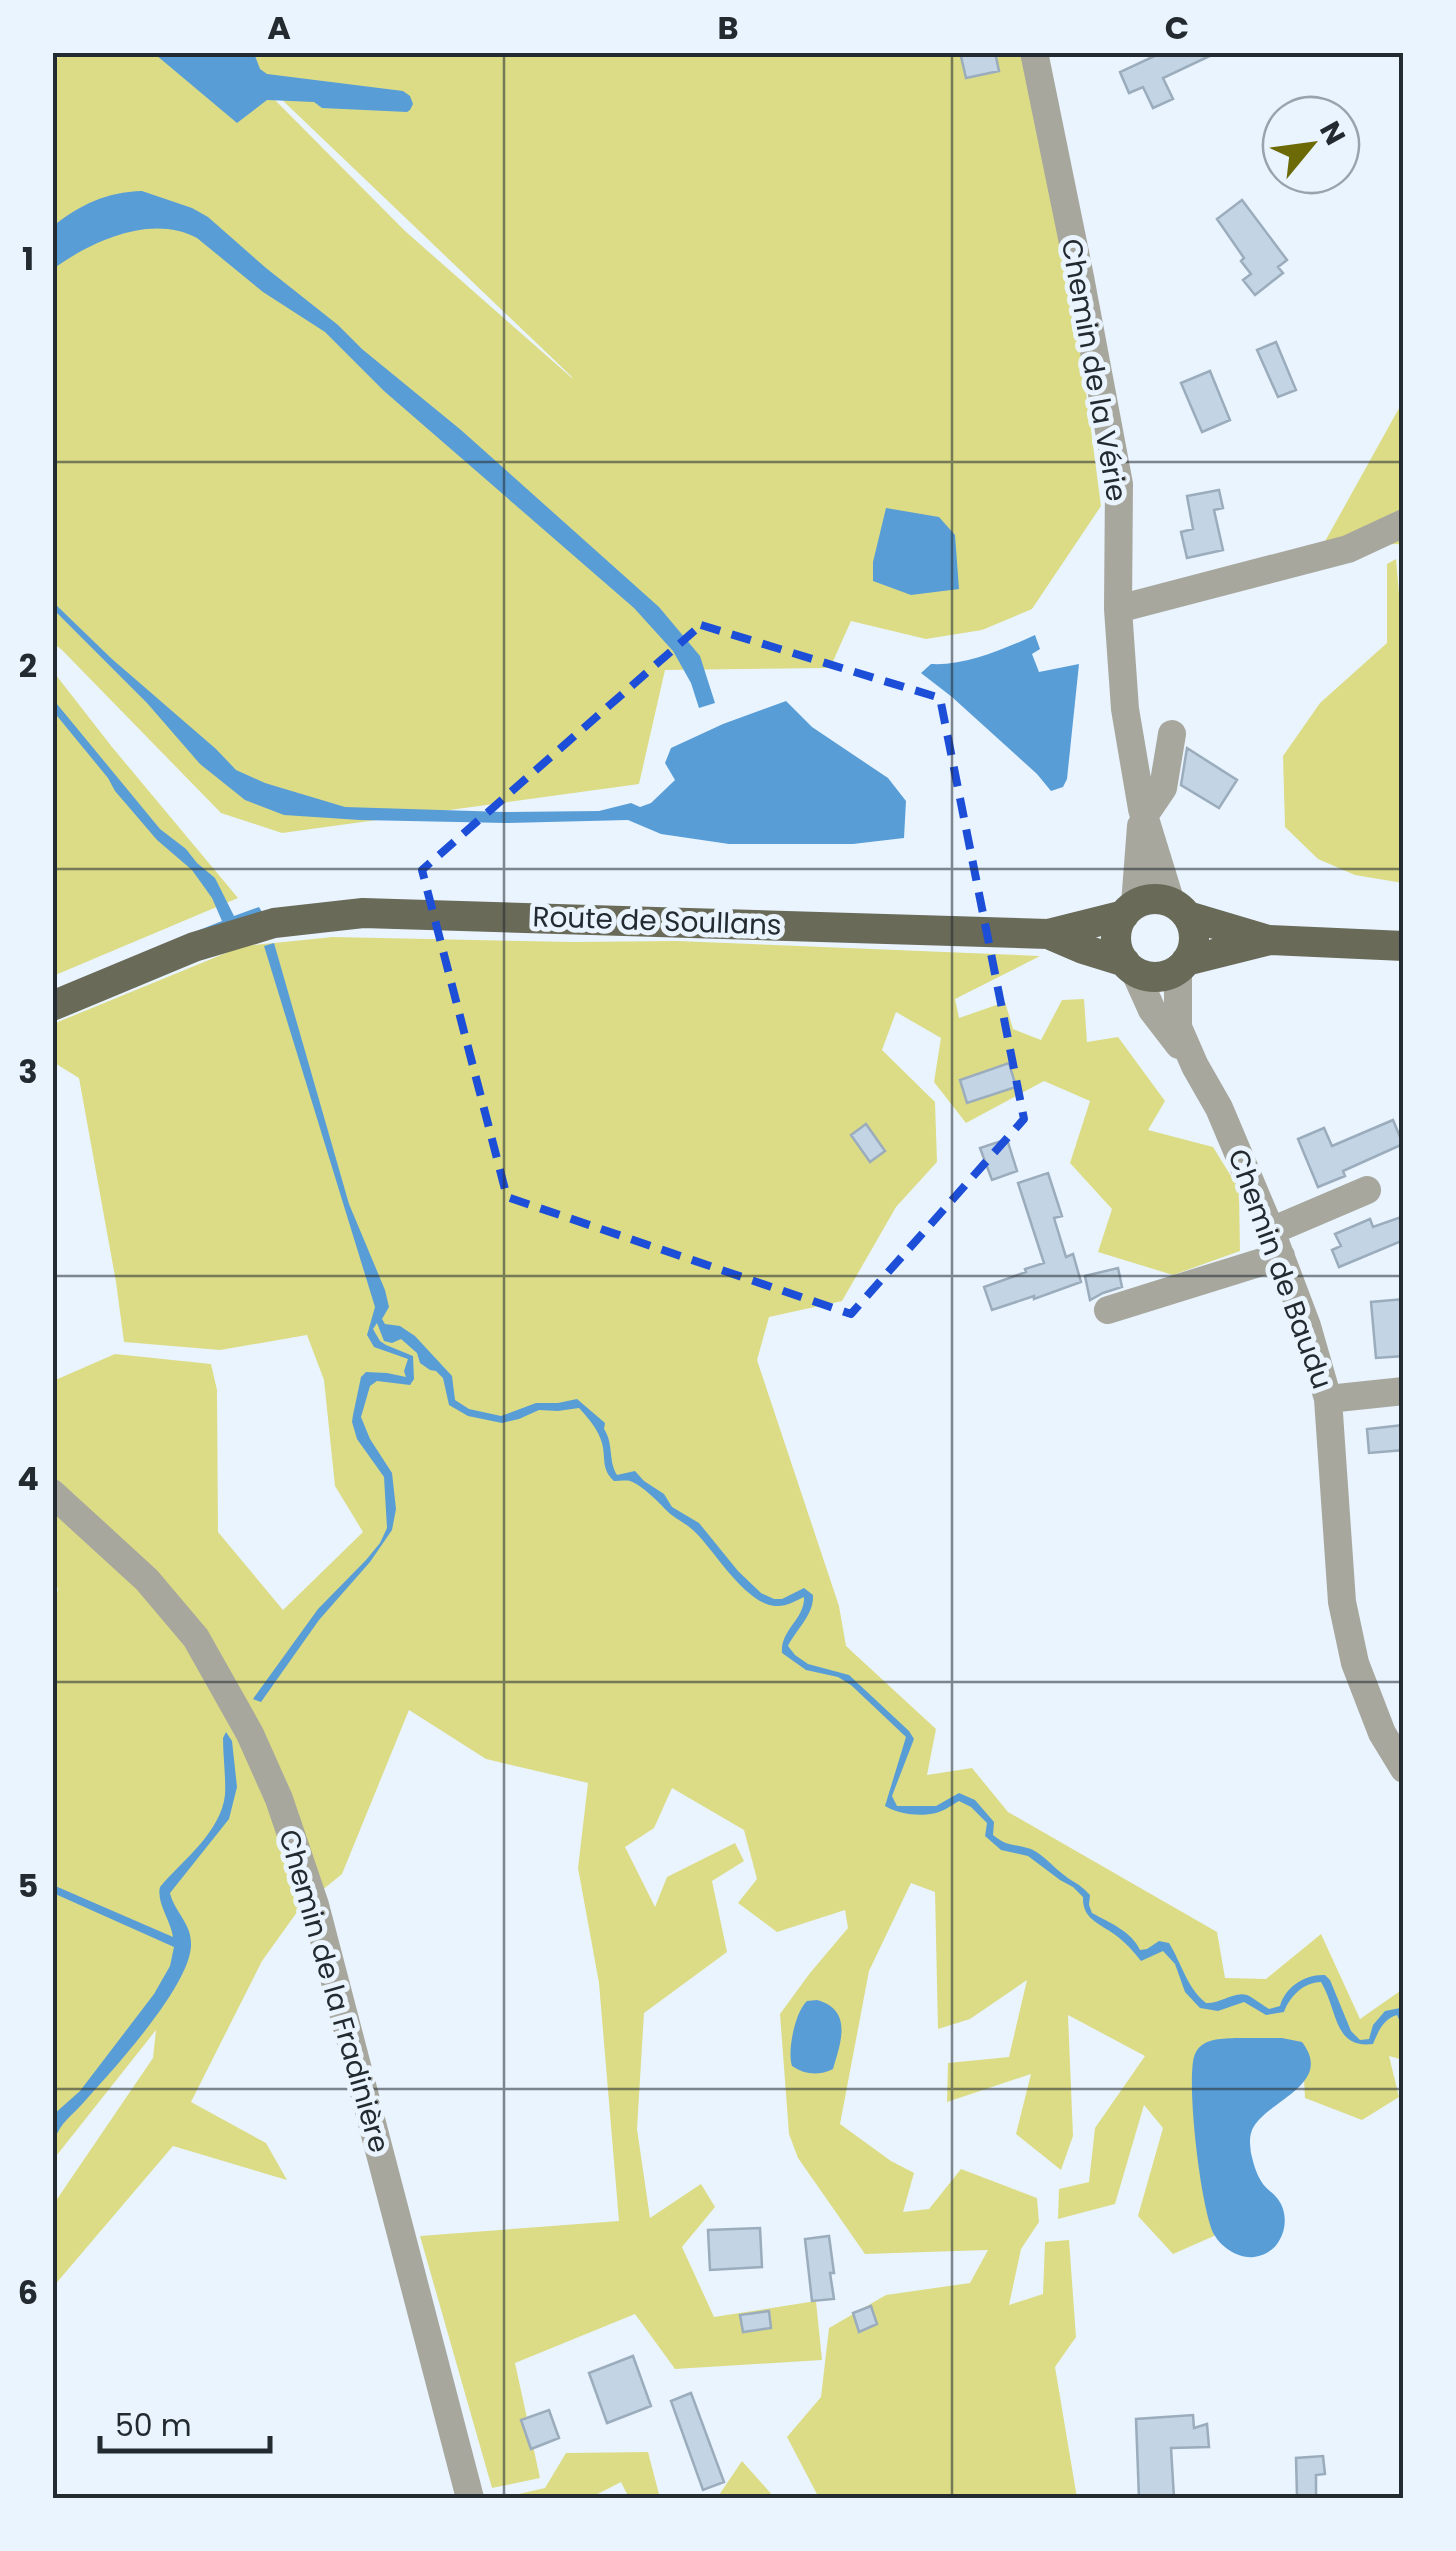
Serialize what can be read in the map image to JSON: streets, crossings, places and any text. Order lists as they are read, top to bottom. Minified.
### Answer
{"streets":{"main road":["Route de Soullans"],"street":["Chemin de la Vérie","Chemin de Baudu","Chemin de la Fradinière"]},"crossings":[["Chemin de la Vérie","Route de Soullans"],["Chemin de la Vérie","Chemin de Baudu"],["Route de Soullans","Chemin de Baudu"]],"scale_bar":"50 m","north":"top right","grid":{"columns":["A","B","C"],"rows":["1","2","3","4","5","6"]}}
